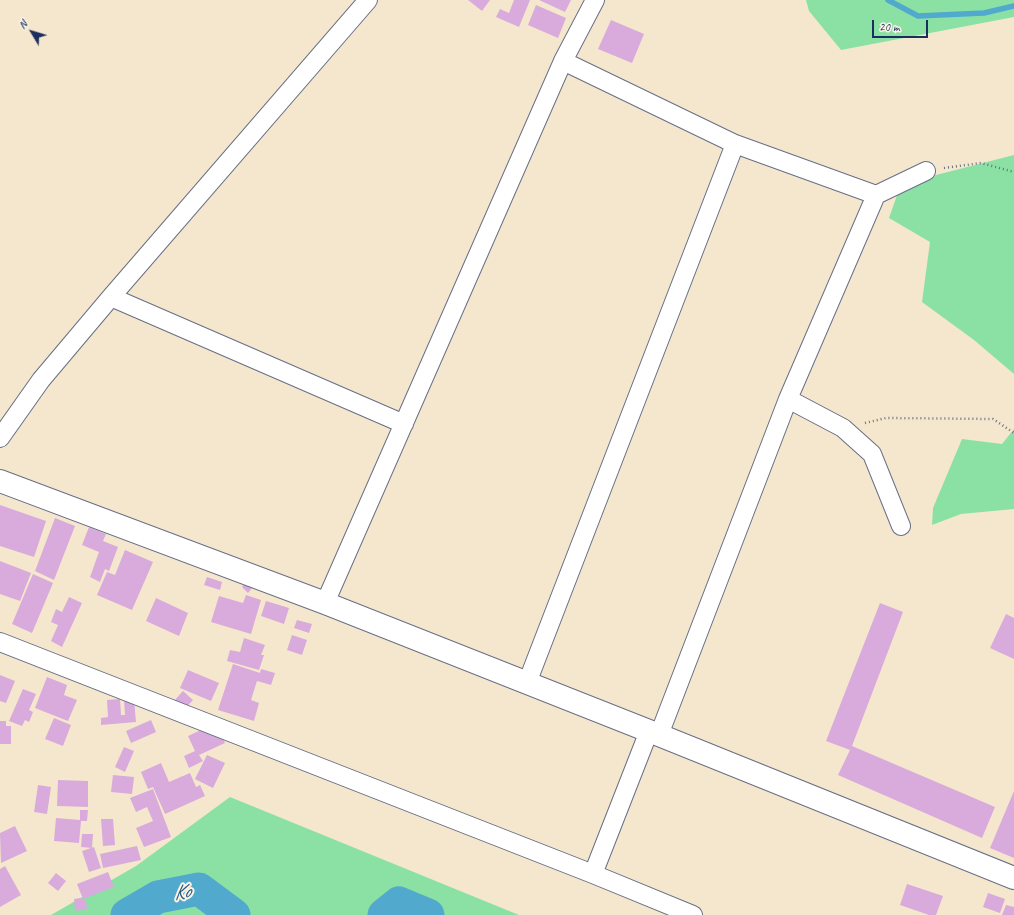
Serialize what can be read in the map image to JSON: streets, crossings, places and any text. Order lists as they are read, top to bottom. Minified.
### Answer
{"water":["Ko"],"scale_bar":"20 m","north":"top left"}
